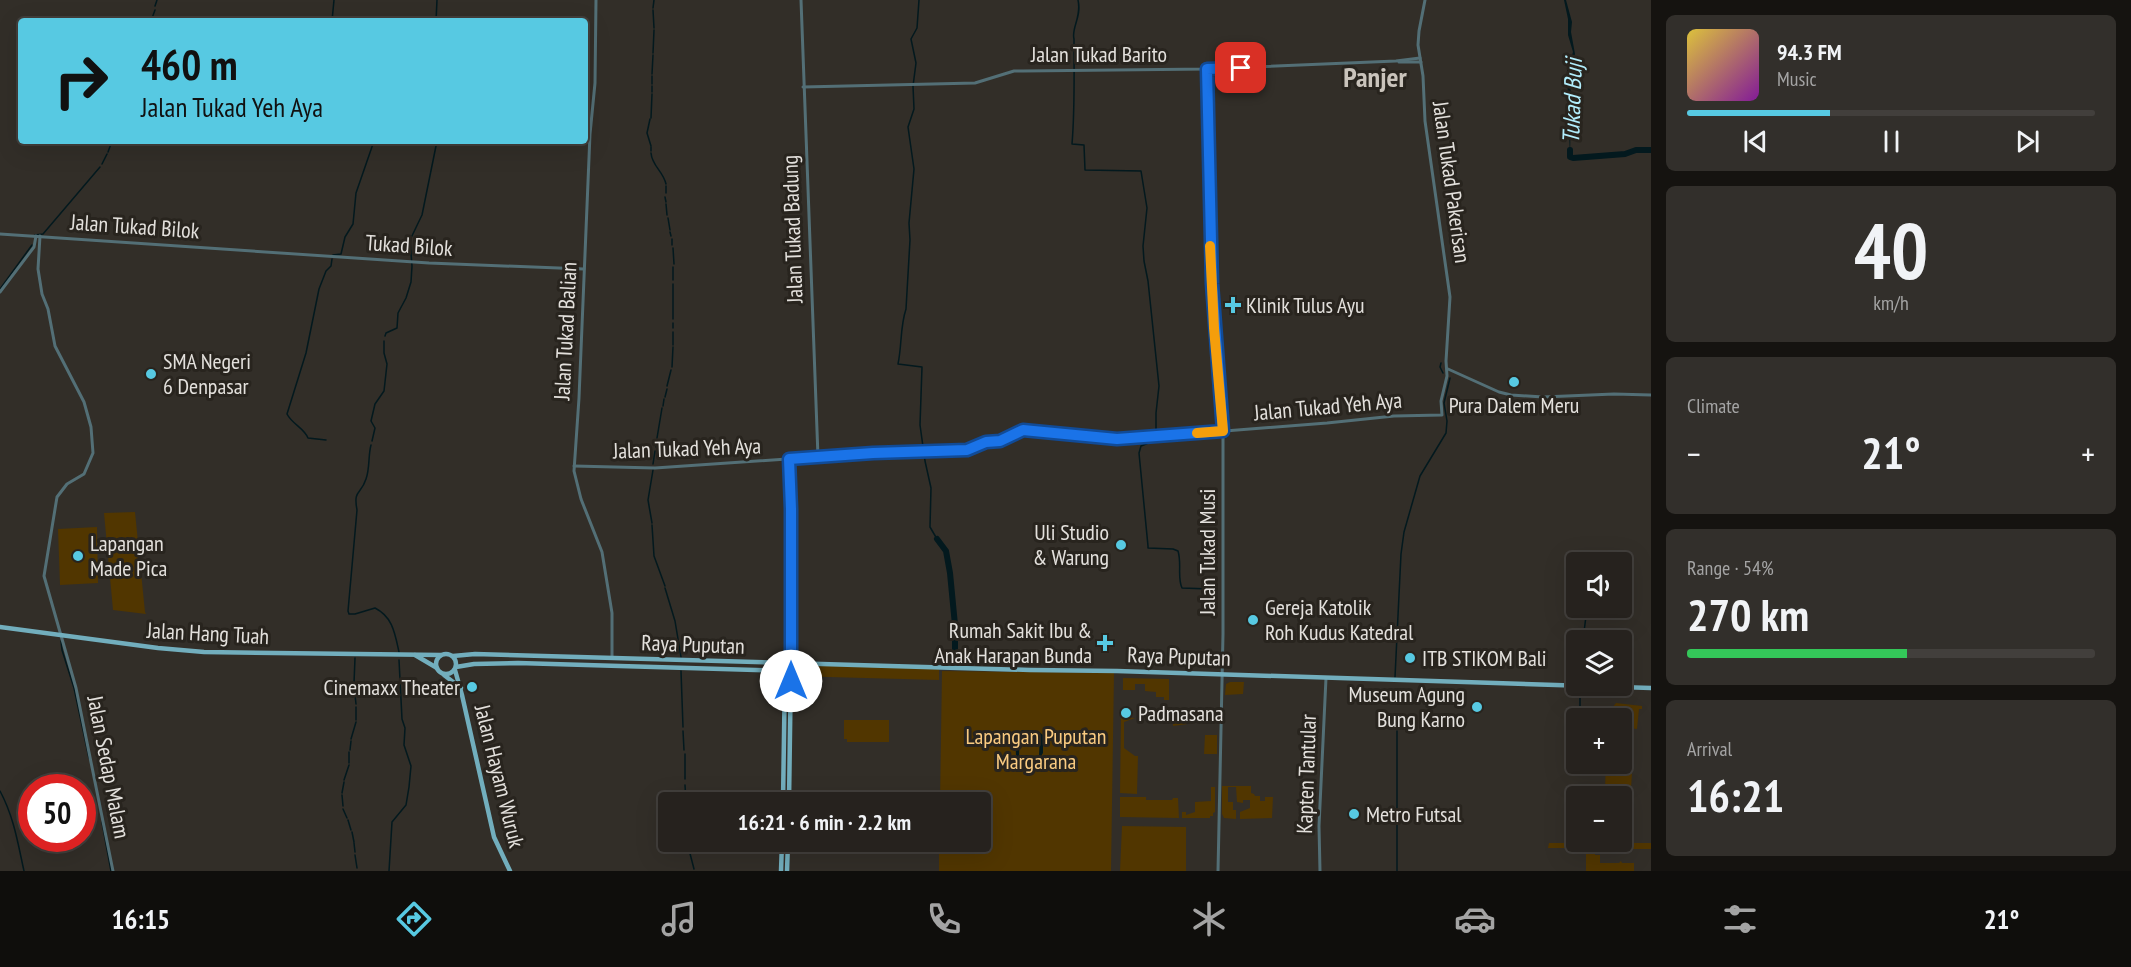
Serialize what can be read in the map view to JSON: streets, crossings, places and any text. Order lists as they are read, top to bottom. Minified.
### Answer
{"streets":{"main road":["Jalan Hang Tuah","Raya Puputan","Jalan Hayam Wuruk"],"street":["Jalan Tukad Barito","Jalan Tukad Pakerisan","Jalan Tukad Bilok","Jalan Tukad Badung","Tukad Bilok","Jalan Tukad Balian","Jalan Tukad Yeh Aya","Jalan Tukad Musi","Jalan Sedap Malam","Kapten Tantular"]},"crossings":[["Jalan Tukad Barito","Jalan Tukad Pakerisan"],["Jalan Tukad Barito","Jalan Tukad Badung"],["Jalan Tukad Barito","Jalan Tukad Musi"],["Jalan Tukad Pakerisan","Jalan Tukad Yeh Aya"],["Jalan Tukad Bilok","Tukad Bilok"],["Jalan Tukad Bilok","Jalan Sedap Malam"],["Jalan Tukad Badung","Jalan Tukad Yeh Aya"],["Tukad Bilok","Jalan Tukad Balian"],["Jalan Tukad Balian","Jalan Tukad Yeh Aya"],["Jalan Tukad Balian","Raya Puputan"],["Jalan Tukad Yeh Aya","Jalan Tukad Musi"],["Jalan Tukad Musi","Raya Puputan"],["Jalan Hang Tuah","Raya Puputan"],["Jalan Hang Tuah","Jalan Sedap Malam"],["Jalan Hang Tuah","Jalan Hayam Wuruk"],["Raya Puputan","Kapten Tantular"],["Raya Puputan","Jalan Hayam Wuruk"]],"districts":["Panjer"],"water":["Tukad Buji"],"parks":["Lapangan Puputan Margarana"],"places":{"health":["Klinik Tulus Ayu","Rumah Sakit Ibu & Anak Harapan Bunda"],"other":["SMA Negeri 6 Denpasar","Pura Dalem Meru","Uli Studio & Warung","Lapangan Made Pica","Gereja Katolik Roh Kudus Katedral","ITB STIKOM Bali","Cinemaxx Theater","Museum Agung Bung Karno","Padmasana","Metro Futsal"]},"page":{"turn":["460 m","Jalan Tukad Yeh Aya"],"song":["94.3 FM","Music"],"tile":[["40","km/h"],"Climate",["Range · 54%","270 km"],["Arrival","16:21"]],"heat":["−","21°","+"],"map_buttons":["+","−"],"limit":"50","trip":"16:21 · 6 min · 2.2 km","tabs":["16:15","21°"]}}
